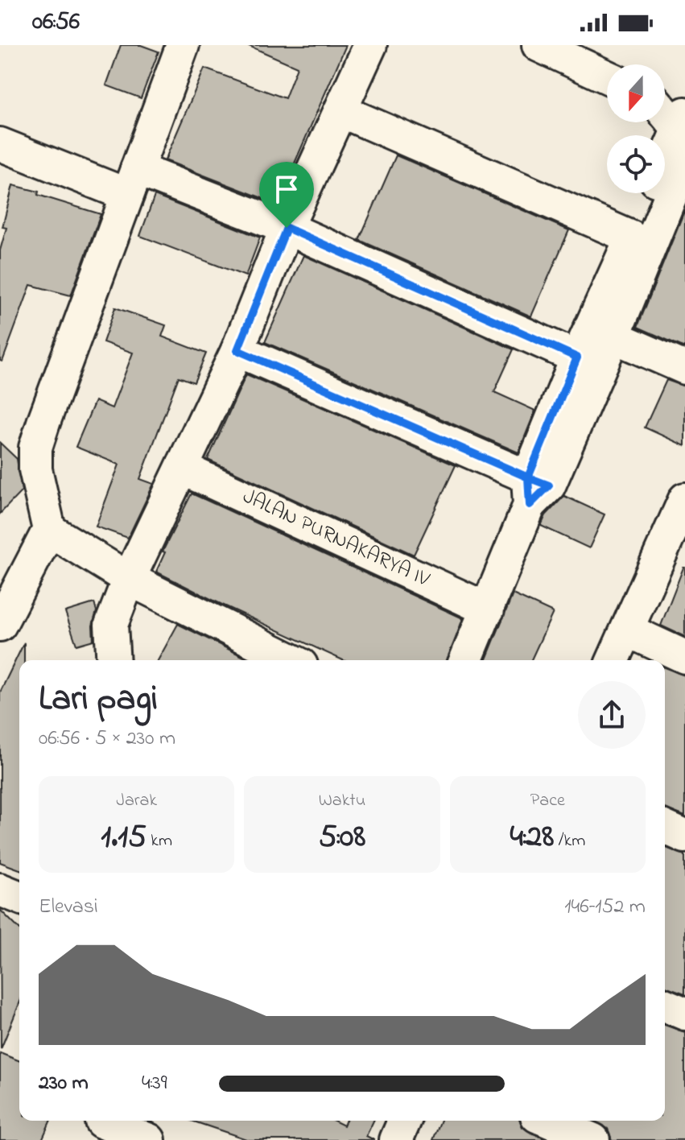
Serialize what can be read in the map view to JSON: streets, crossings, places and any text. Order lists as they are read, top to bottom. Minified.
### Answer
{"streets":{"street":["JALAN PURNAKARYA IV"]},"north":"bottom","page":{"status":"06:56","heading":["Lari pagi","06:56 · 5 × 230 m"],"stats":[["Jarak","1.15 km"],["Waktu","5:08"],["Pace","4:28 /km"]],"chart":["Elevasi","146–152 m"],"list":[{"name":"230 m","note":"4:39"}]}}
